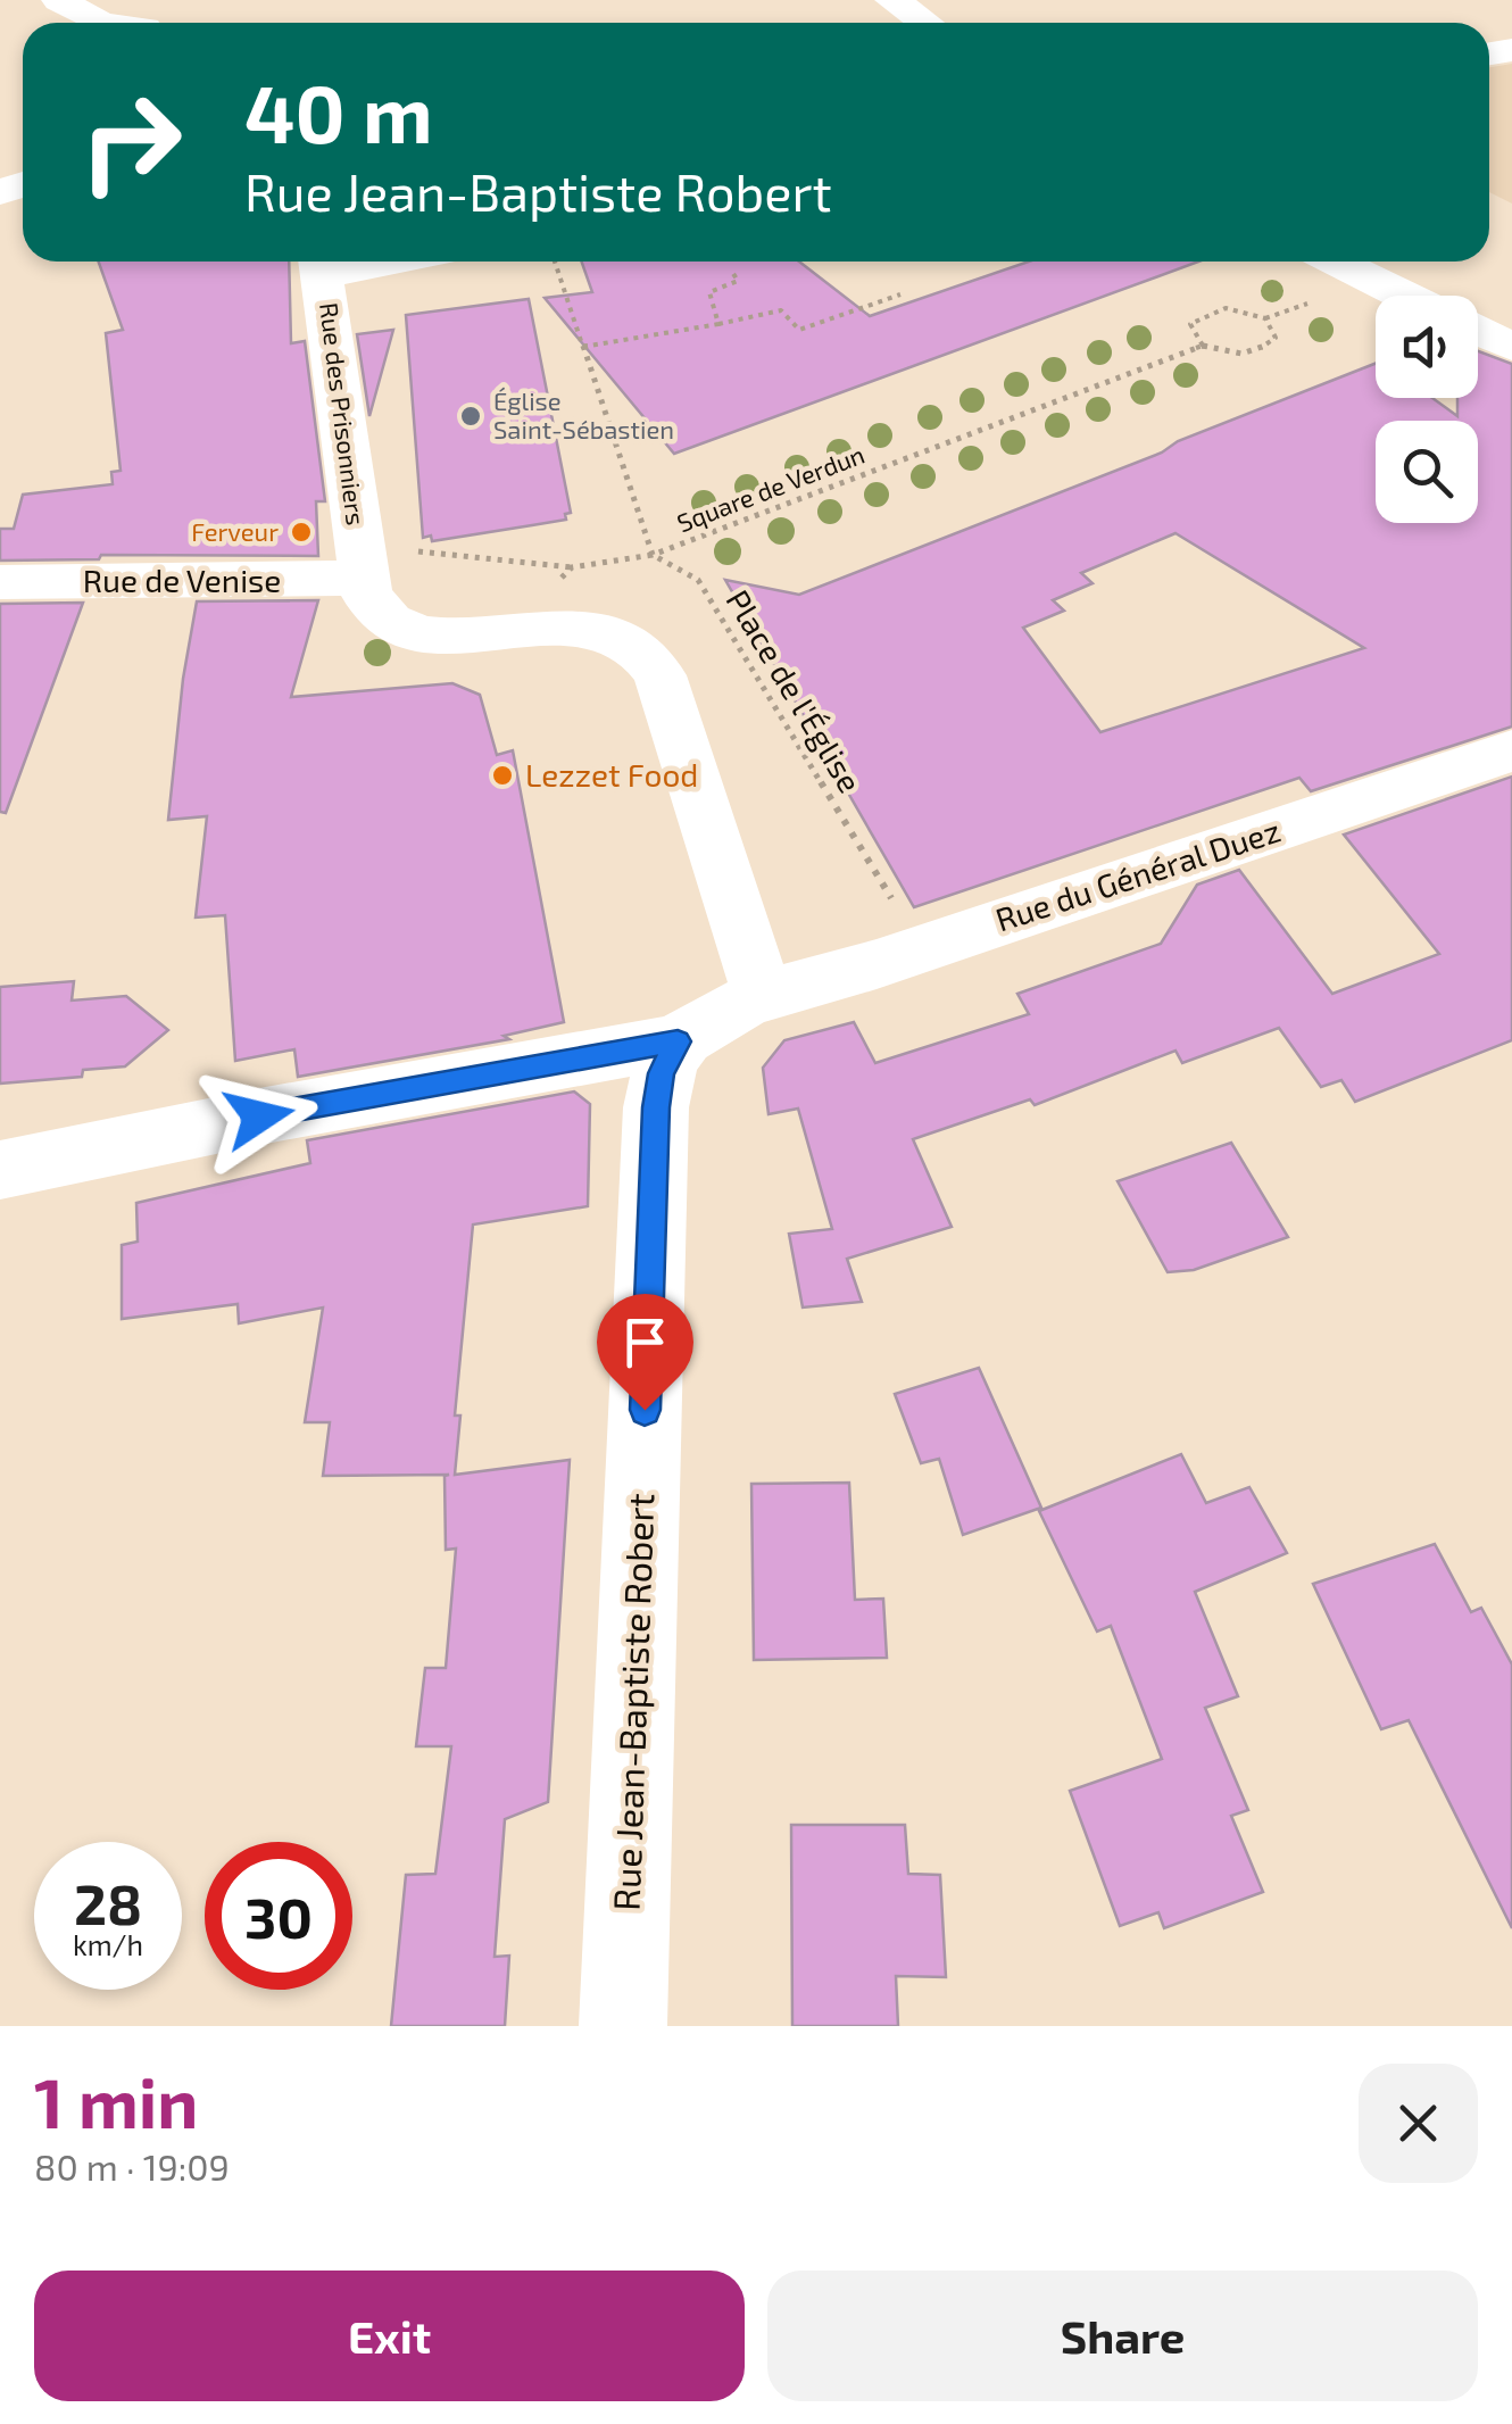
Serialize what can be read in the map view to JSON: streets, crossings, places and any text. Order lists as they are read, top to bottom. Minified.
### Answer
{"streets":{"street":["Rue des Prisonniers","Rue de Venise","Rue du Général Duez","Rue Jean-Baptiste Robert"],"path":["Square de Verdun","Place de l'Église"]},"crossings":[["Rue des Prisonniers","Rue de Venise"],["Square de Verdun","Place de l'Église"],["Place de l'Église","Rue du Général Duez"],["Rue du Général Duez","Rue Jean-Baptiste Robert"]],"places":["Église Saint-Sébastien","Ferveur","Lezzet Food"],"page":{"turn":["40 m","Rue Jean-Baptiste Robert"],"speed":"28 km/h","limit":"30","heading":["1 min","80 m · 19:09"],"buttons":["Exit","Share"]}}
